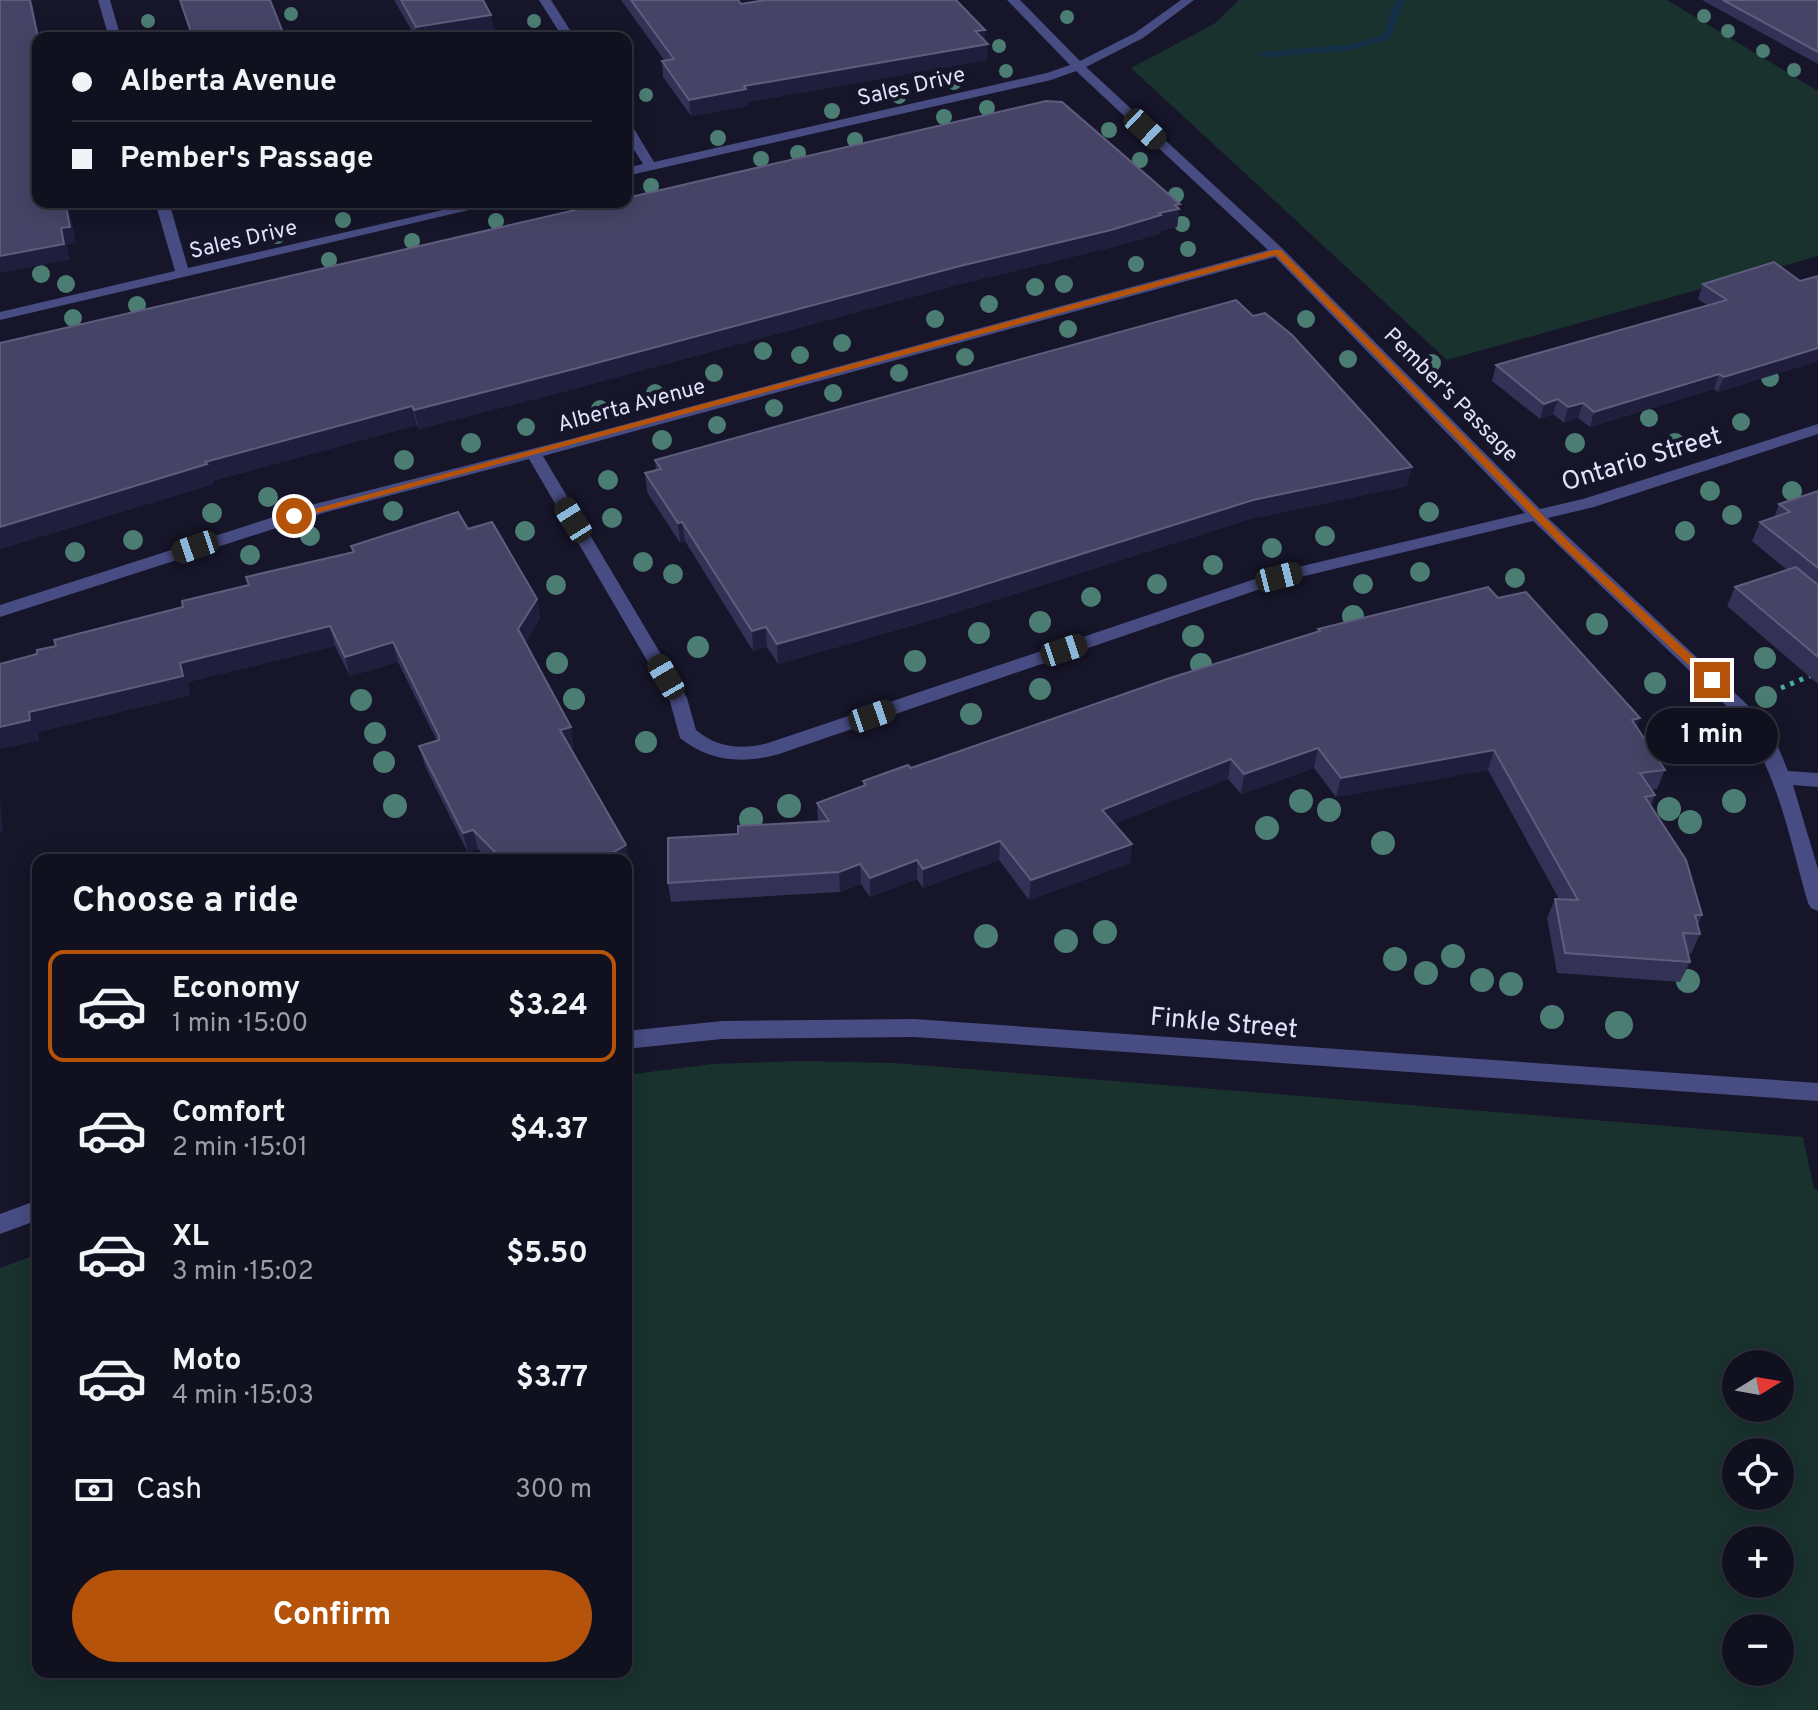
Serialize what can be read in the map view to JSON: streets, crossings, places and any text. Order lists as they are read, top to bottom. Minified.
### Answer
{"streets":{"street":["Sales Drive","Pember's Passage","Alberta Avenue","Ontario Street","Finkle Street"]},"crossings":[["Sales Drive","Pember's Passage"],["Pember's Passage","Alberta Avenue"],["Pember's Passage","Ontario Street"],["Alberta Avenue","Ontario Street"]],"north":"right","page":{"banner":["Alberta Avenue","Pember's Passage"],"bubble":"1 min","heading":"Choose a ride","list":[{"name":"Economy","note":"1 min · 15:00","value":"$3.24"},{"name":"Comfort","note":"2 min · 15:01","value":"$4.37"},{"name":"XL","note":"3 min · 15:02","value":"$5.50"},{"name":"Moto","note":"4 min · 15:03","value":"$3.77"}],"map_buttons":["+","−"],"pay":["Cash","300 m"],"buttons":"Confirm"}}
